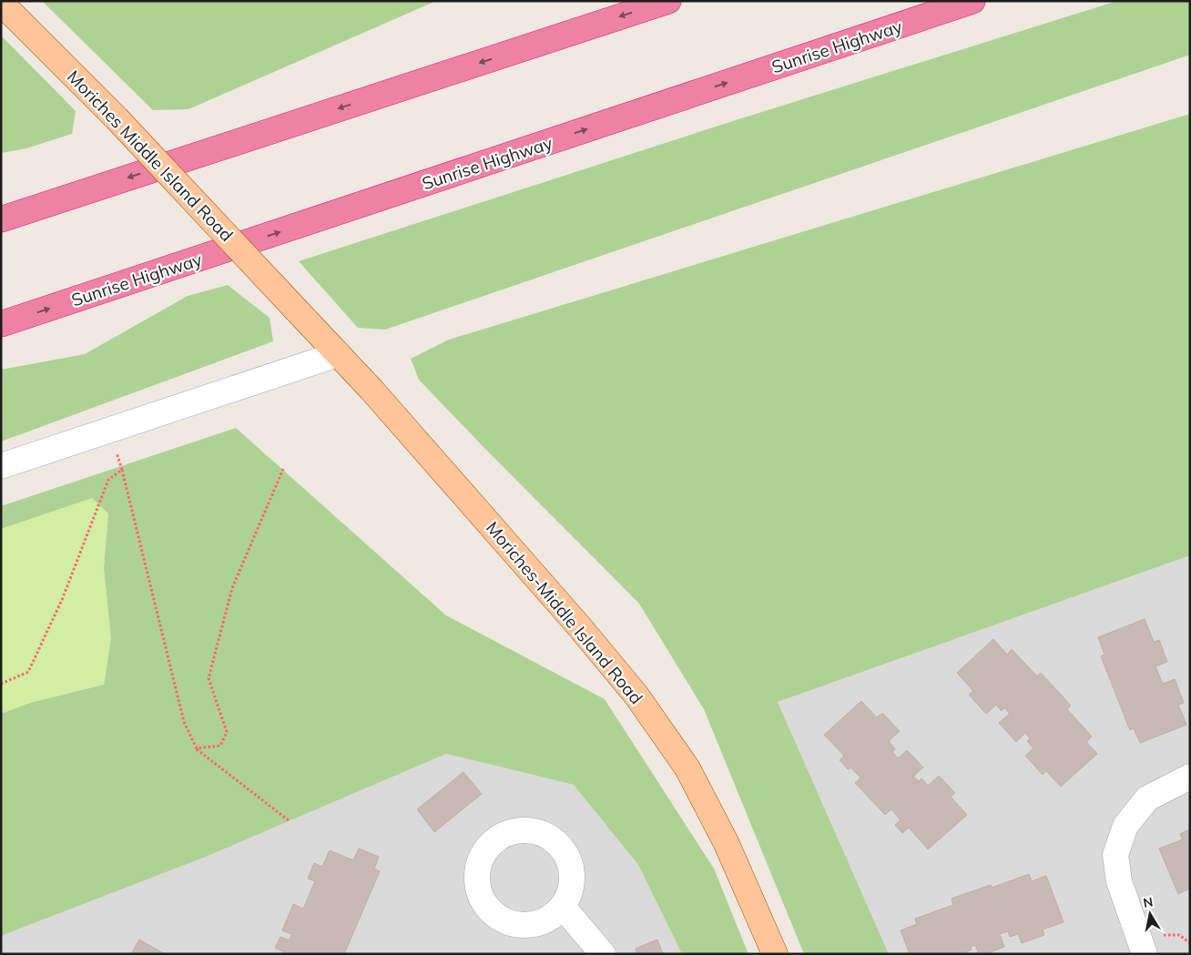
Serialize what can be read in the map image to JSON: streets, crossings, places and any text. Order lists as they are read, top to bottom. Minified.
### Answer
{"streets":{"highway":["Sunrise Highway"],"main road":["Moriches Middle Island Road","Moriches-Middle Island Road"]},"crossings":[["Moriches Middle Island Road","Moriches-Middle Island Road"]],"north":"top"}
